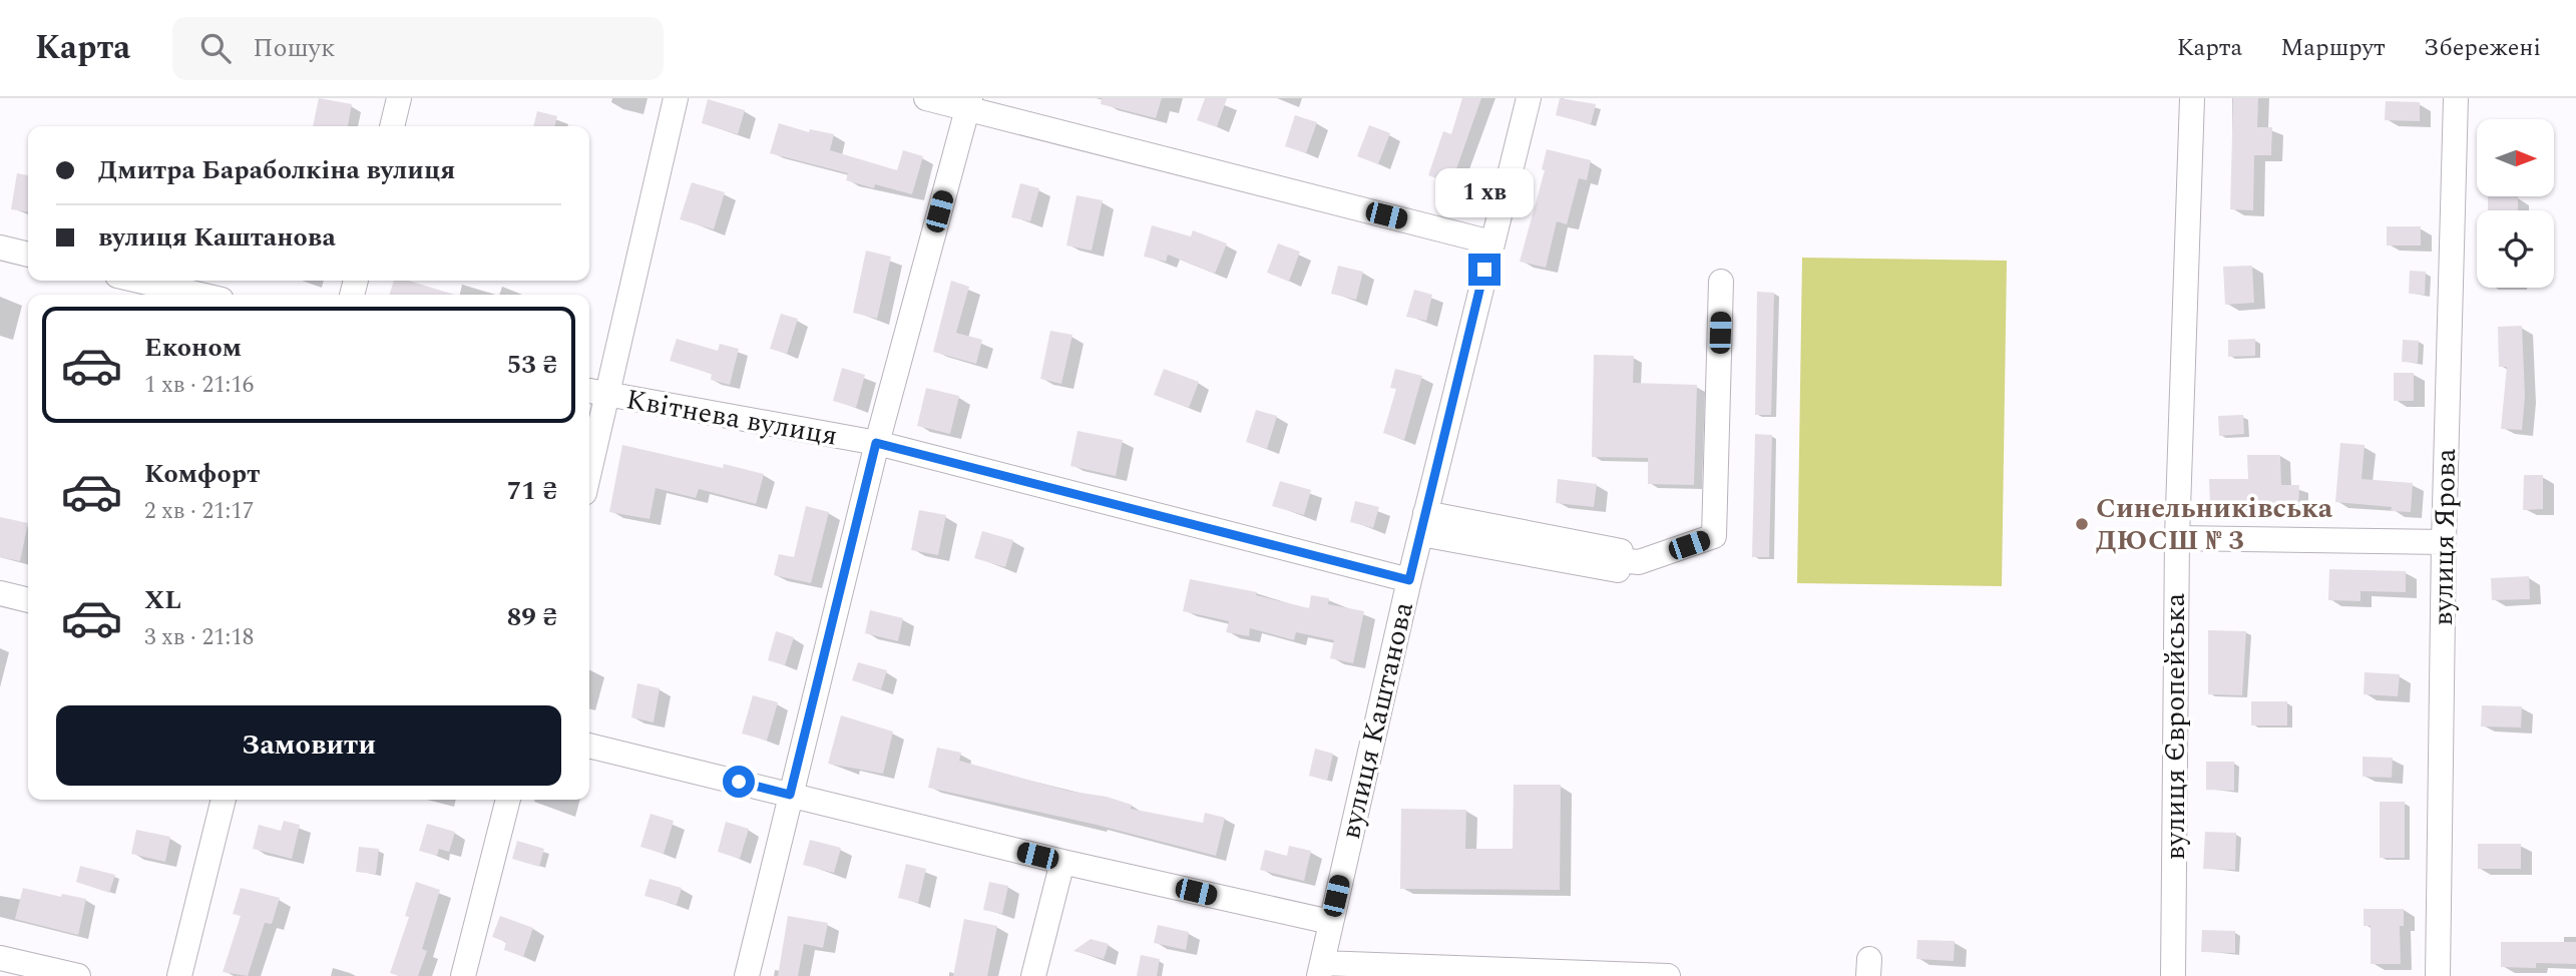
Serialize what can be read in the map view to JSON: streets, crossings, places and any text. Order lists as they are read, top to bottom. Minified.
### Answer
{"streets":{"street":["Квітнева вулиця","вулиця Ярова","вулиця Каштанова","вулиця Європейська"]},"crossings":[["Квітнева вулиця","вулиця Каштанова"]],"places":["Синельниківська ДЮСШ № 3"],"north":"right","page":{"header":"Карта","search":"Пошук","nav":["Карта","Маршрут","Збережені"],"banner":["Дмитра Бараболкіна вулиця","вулиця Каштанова"],"bubble":"1 хв","list":[{"name":"Економ","note":"1 хв · 21:16","value":"53 ₴"},{"name":"Комфорт","note":"2 хв · 21:17","value":"71 ₴"},{"name":"XL","note":"3 хв · 21:18","value":"89 ₴"}],"buttons":"Замовити"}}
